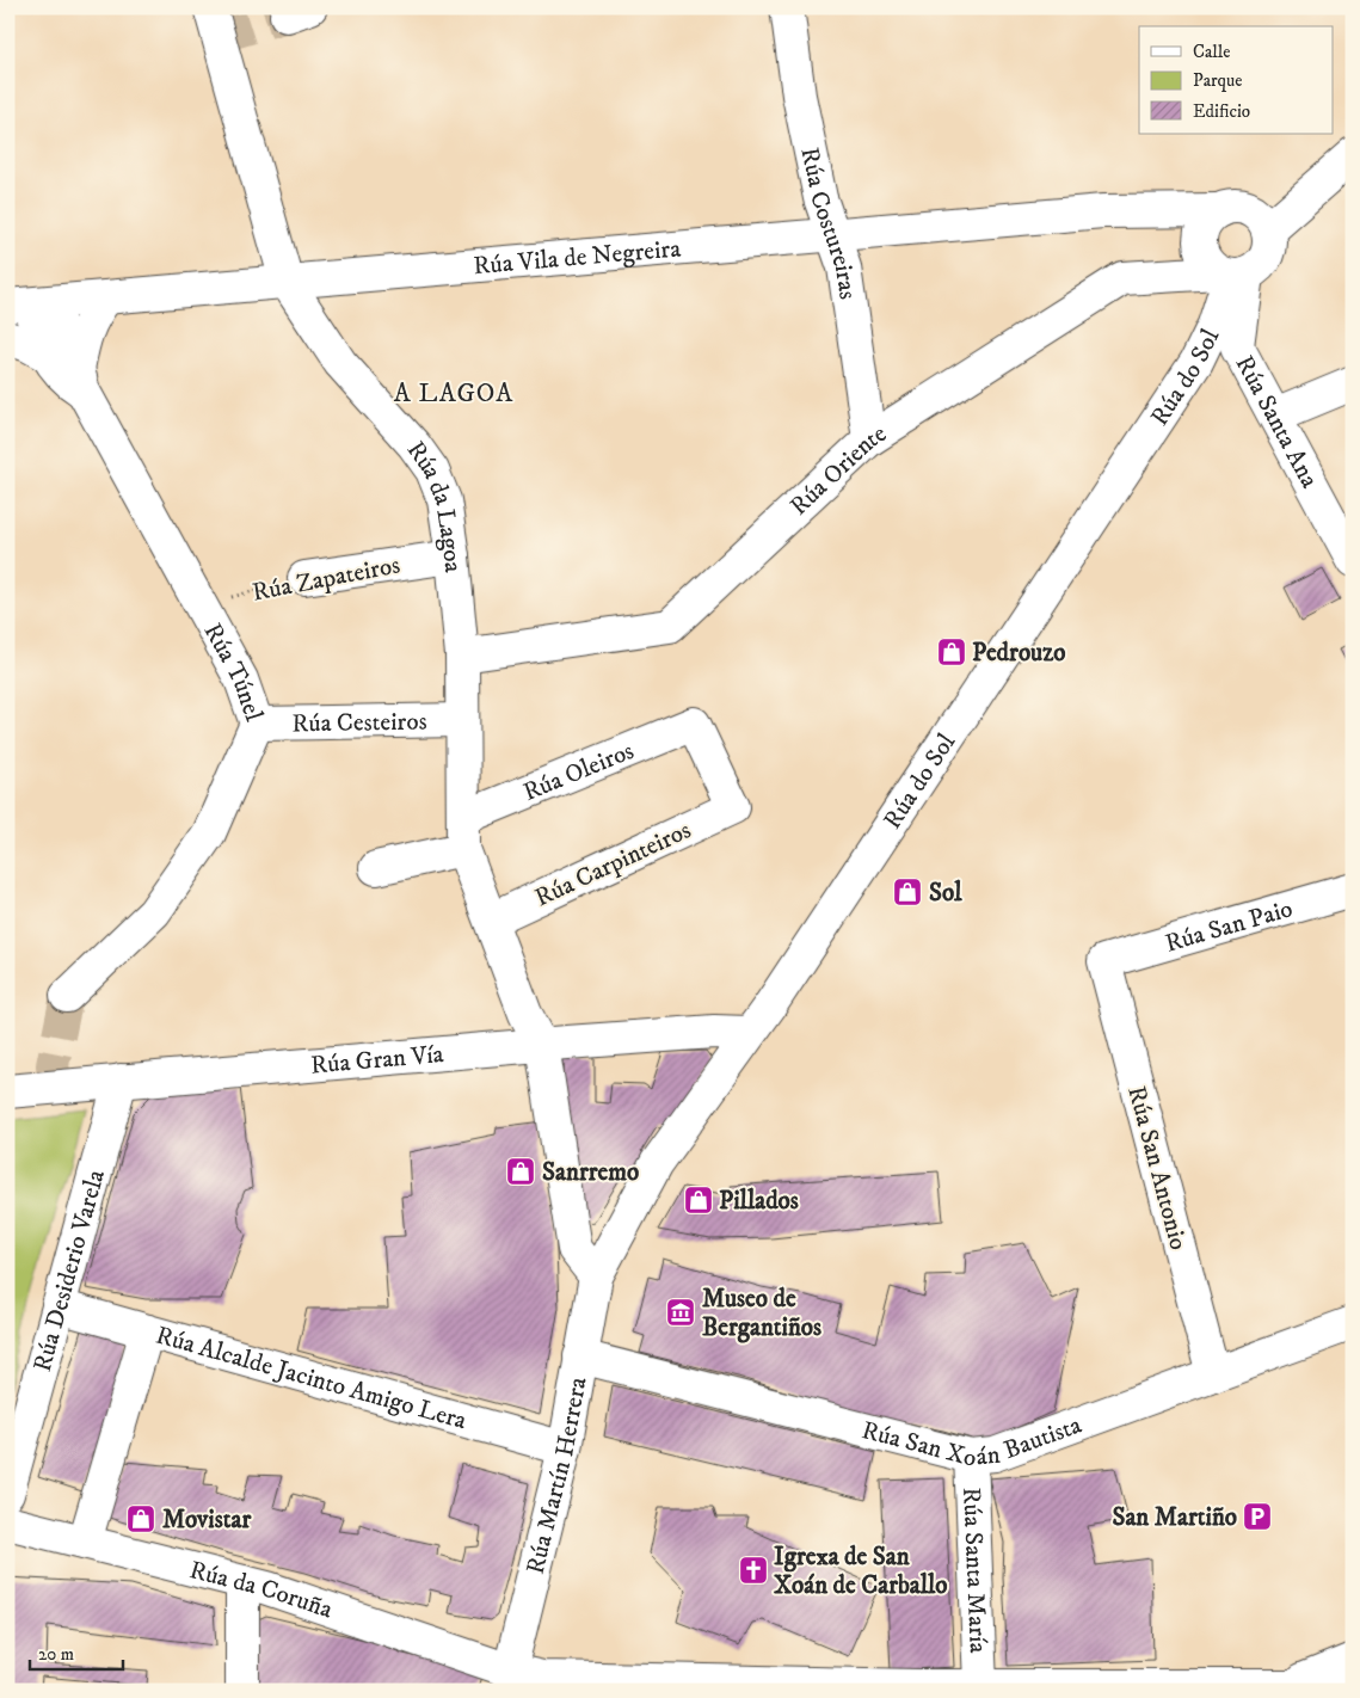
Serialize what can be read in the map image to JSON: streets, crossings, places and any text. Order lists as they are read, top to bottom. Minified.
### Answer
{"streets":{"street":["Rúa Costureiras","Rúa Vila de Negreira","Rúa do Sol","Rúa Santa Ana","Rúa Oriente","Rúa da Lagoa","Rúa Zapateiros","Rúa Túnel","Rúa Cesteiros","Rúa Oleiros","Rúa Carpinteiros","Rúa San Paio","Rúa Gran Vía","Rúa San Antonio","Rúa Desiderio Varela","Rúa Alcalde Jacinto Amigo Lera","Rúa San Xoán Bautista","Rúa Martín Herrera","Rúa Santa María","Rúa da Coruña"]},"crossings":[["Rúa Costureiras","Rúa Vila de Negreira"],["Rúa Costureiras","Rúa Oriente"],["Rúa Vila de Negreira","Rúa do Sol"],["Rúa Vila de Negreira","Rúa Santa Ana"],["Rúa Vila de Negreira","Rúa Oriente"],["Rúa Vila de Negreira","Rúa da Lagoa"],["Rúa Vila de Negreira","Rúa Túnel"],["Rúa do Sol","Rúa Santa Ana"],["Rúa do Sol","Rúa Oriente"],["Rúa do Sol","Rúa da Lagoa"],["Rúa do Sol","Rúa Gran Vía"],["Rúa do Sol","Rúa Martín Herrera"],["Rúa Santa Ana","Rúa Oriente"],["Rúa Oriente","Rúa da Lagoa"],["Rúa da Lagoa","Rúa Zapateiros"],["Rúa da Lagoa","Rúa Cesteiros"],["Rúa da Lagoa","Rúa Oleiros"],["Rúa da Lagoa","Rúa Carpinteiros"],["Rúa da Lagoa","Rúa Gran Vía"],["Rúa da Lagoa","Rúa Martín Herrera"],["Rúa Zapateiros","Rúa Túnel"],["Rúa Túnel","Rúa Cesteiros"],["Rúa Oleiros","Rúa Carpinteiros"],["Rúa San Paio","Rúa San Antonio"],["Rúa Gran Vía","Rúa Desiderio Varela"],["Rúa San Antonio","Rúa San Xoán Bautista"],["Rúa Desiderio Varela","Rúa Alcalde Jacinto Amigo Lera"],["Rúa Alcalde Jacinto Amigo Lera","Rúa Martín Herrera"],["Rúa San Xoán Bautista","Rúa Martín Herrera"],["Rúa San Xoán Bautista","Rúa Santa María"],["Rúa Martín Herrera","Rúa da Coruña"],["Rúa Santa María","Rúa da Coruña"]],"districts":["A LAGOA"],"places":{"shop":["Pedrouzo","Sol","Sanrremo","Pillados","Movistar"],"museum":["Museo de Bergantiños"],"parking":["San Martiño"],"church":["Igrexa de San Xoán de Carballo"]},"legend":["Calle","Parque","Edificio"],"scale_bar":"20 m"}
